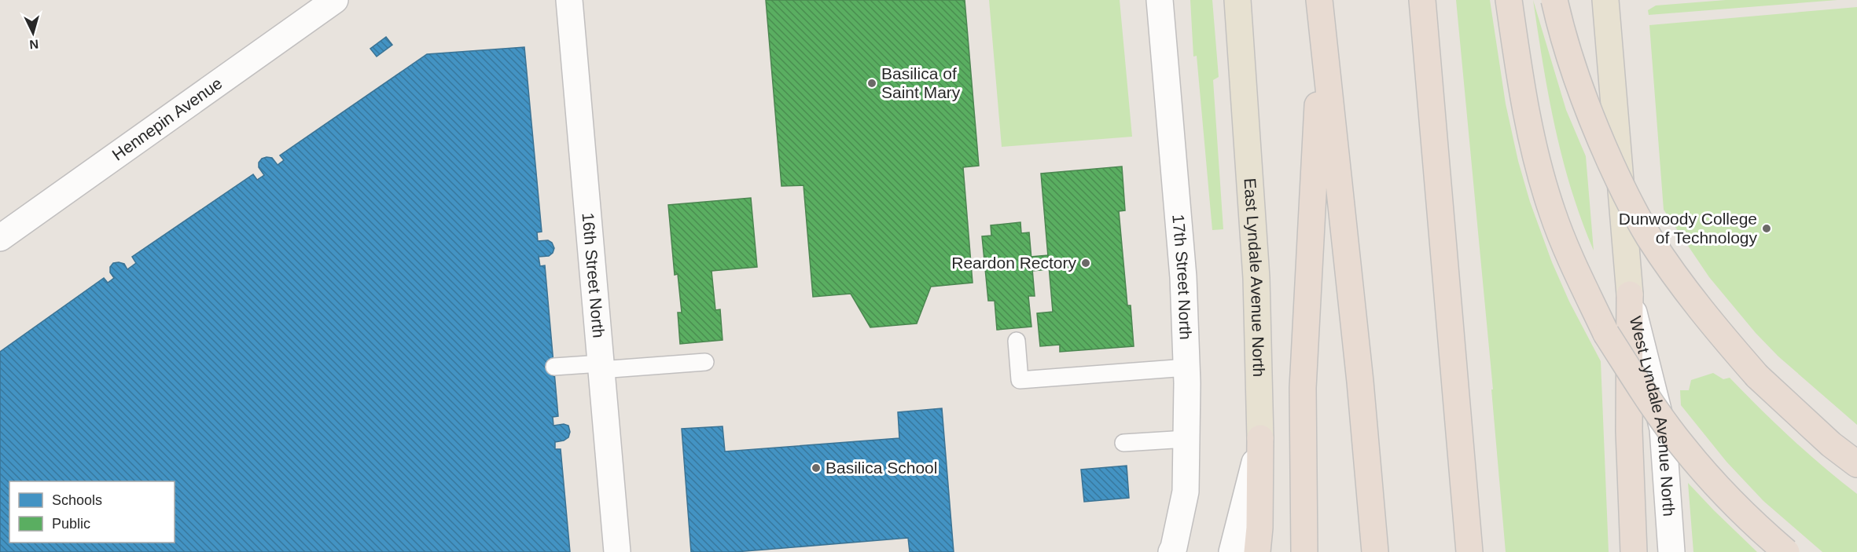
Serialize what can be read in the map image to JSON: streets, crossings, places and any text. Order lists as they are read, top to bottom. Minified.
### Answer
{"streets":{"main road":["East Lyndale Avenue North","West Lyndale Avenue North"],"street":["Hennepin Avenue","16th Street North","17th Street North"]},"places":["Basilica of Saint Mary","Dunwoody College of Technology","Reardon Rectory","Basilica School"],"legend":["Schools","Public"],"north":"bottom"}
